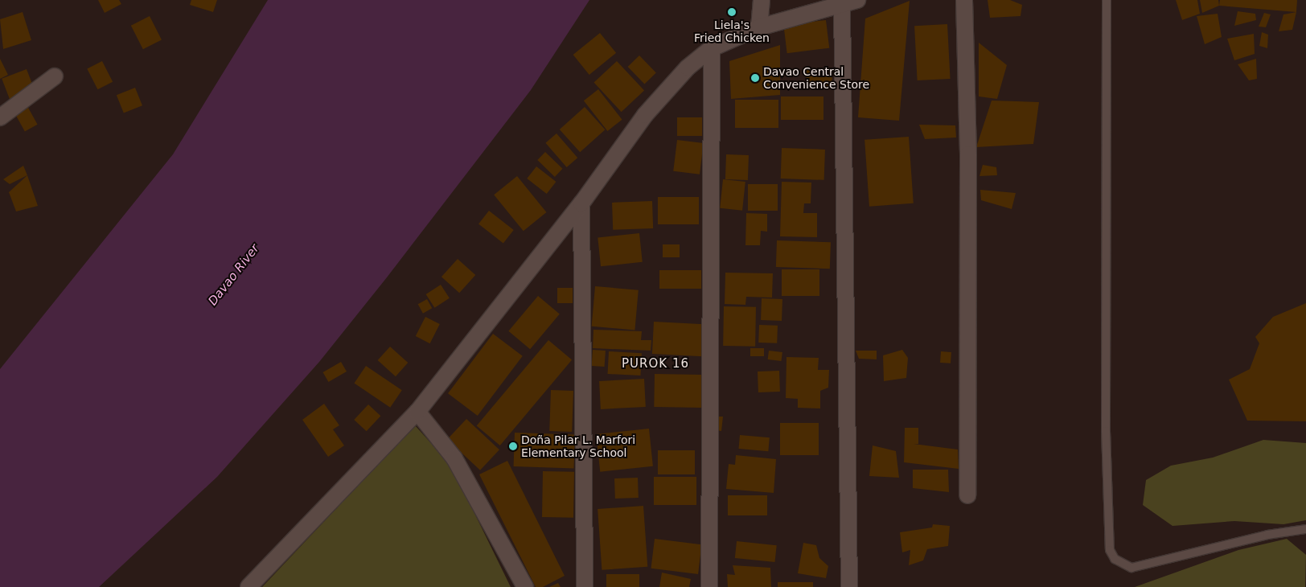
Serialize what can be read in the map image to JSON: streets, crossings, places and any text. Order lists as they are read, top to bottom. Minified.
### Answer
{"districts":["PUROK 16"],"water":["Davao River"],"places":["Liela's Fried Chicken","Davao Central Convenience Store","Doña Pilar L. Marfori Elementary School"]}
